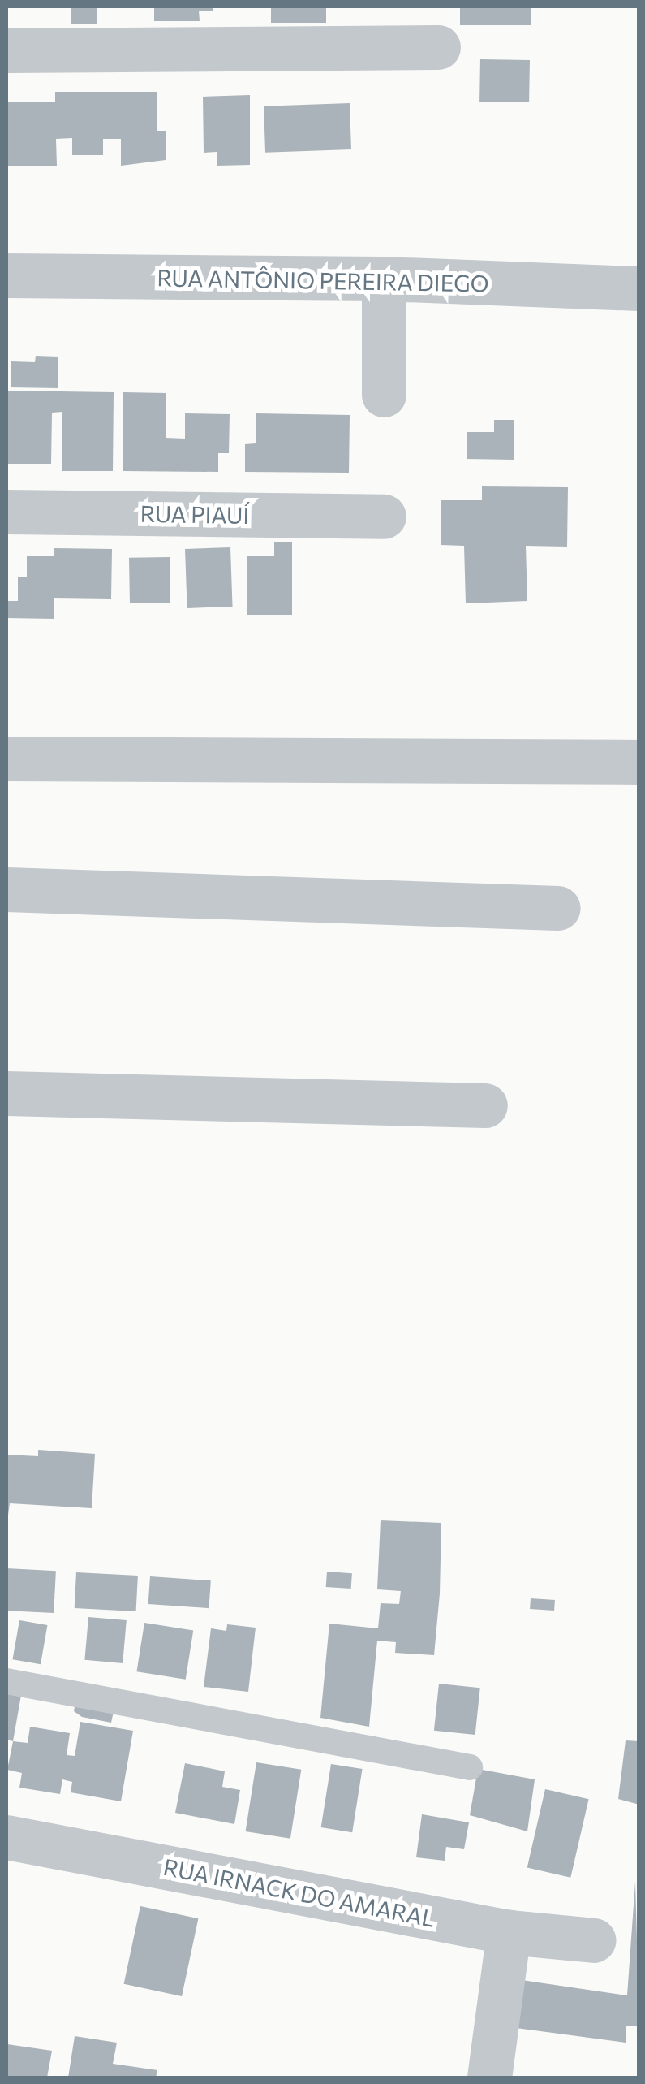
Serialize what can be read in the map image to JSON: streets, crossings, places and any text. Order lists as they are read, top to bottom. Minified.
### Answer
{"streets":{"street":["RUA ANTÔNIO PEREIRA DIEGO","RUA PIAUÍ","RUA IRNACK DO AMARAL"]}}
